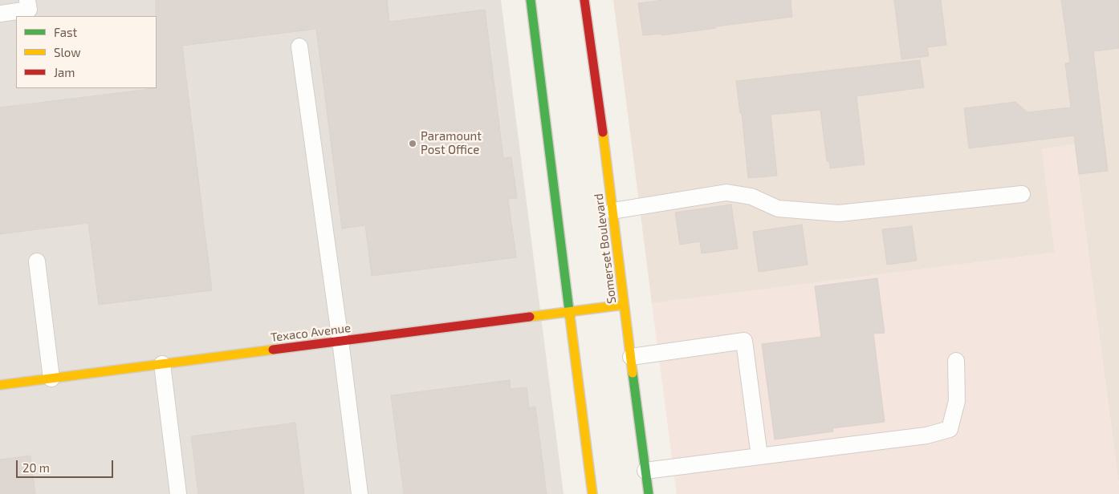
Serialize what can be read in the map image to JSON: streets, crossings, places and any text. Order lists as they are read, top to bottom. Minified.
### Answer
{"streets":{"main road":["Somerset Boulevard","Texaco Avenue"]},"crossings":[["Somerset Boulevard","Texaco Avenue"]],"places":["Paramount Post Office"],"legend":["Fast","Slow","Jam"],"scale_bar":"20 m"}
